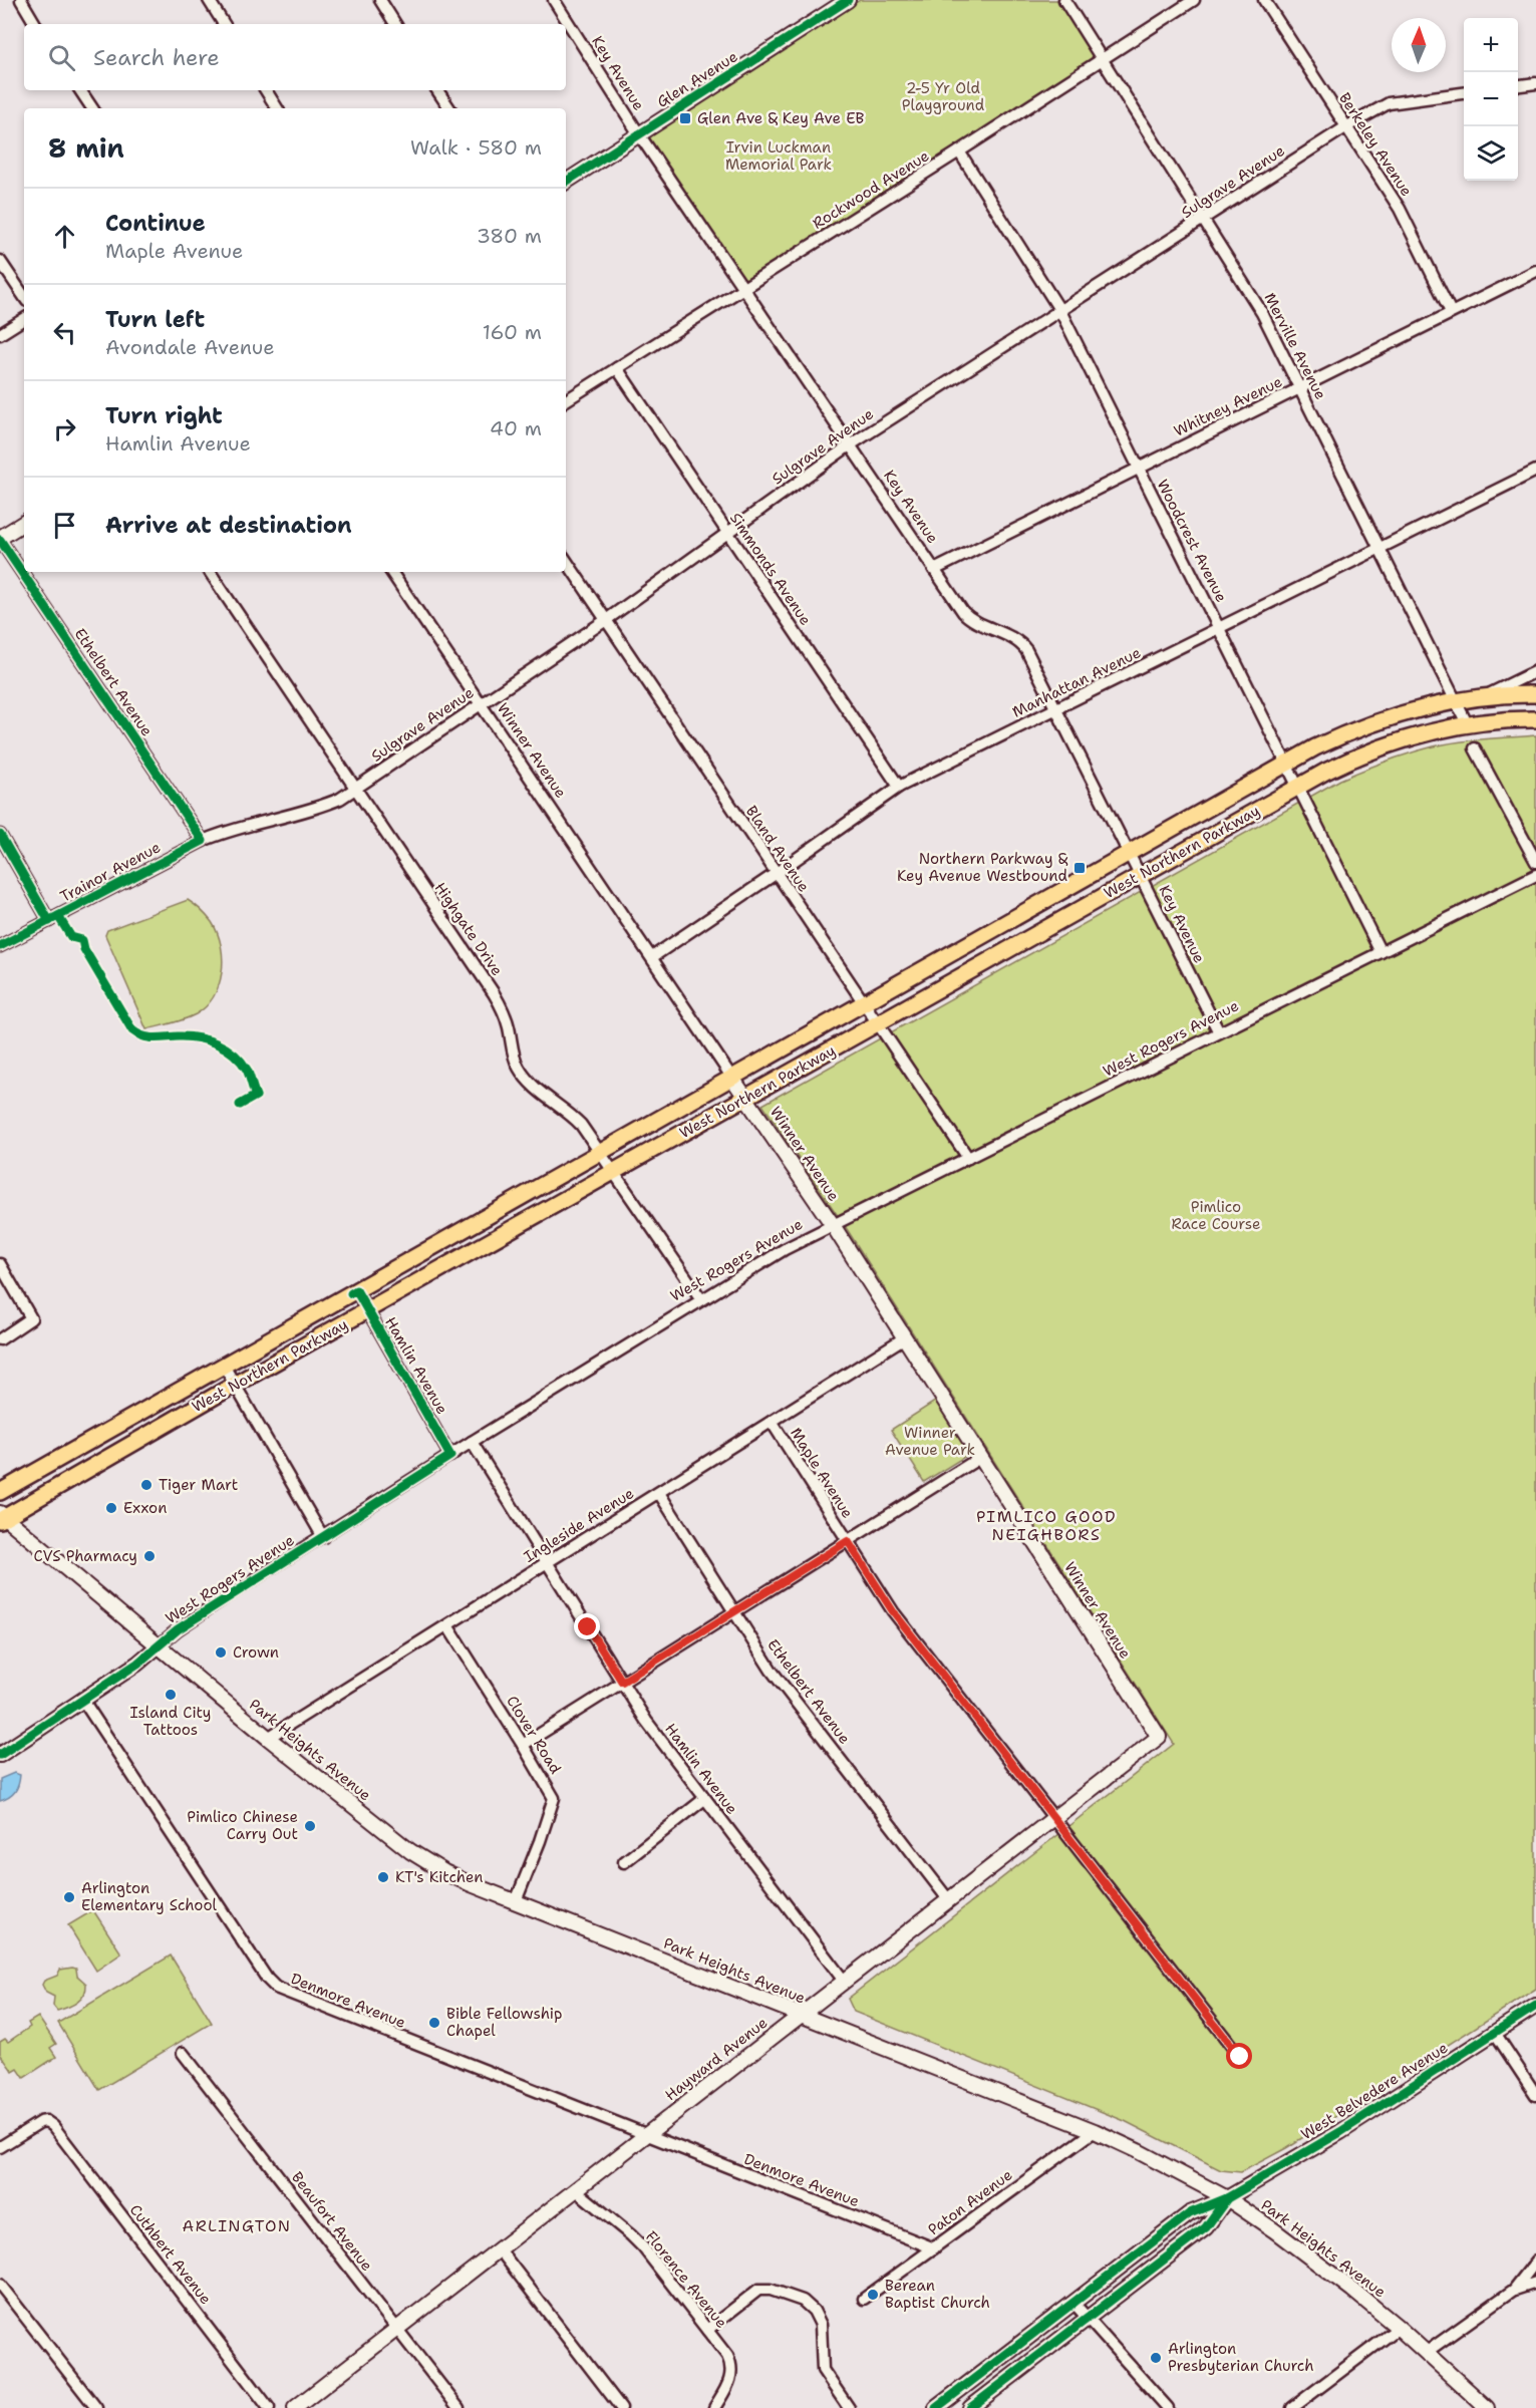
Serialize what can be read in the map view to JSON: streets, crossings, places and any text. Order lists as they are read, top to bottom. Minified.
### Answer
{"streets":{"main road":["Glen Avenue","Winner Avenue","West Northern Parkway","West Rogers Avenue","Park Heights Avenue","Hayward Avenue","West Belvedere Avenue"],"street":["Key Avenue","Berkeley Avenue","Sulgrave Avenue","Rockwood Avenue","Merville Avenue","Whitney Avenue","Woodcrest Avenue","Simmonds Avenue","Ethelbert Avenue","Manhattan Avenue","Bland Avenue","Trainor Avenue","Highgate Drive","Hamlin Avenue","Maple Avenue","Ingleside Avenue","Clover Road","Denmore Avenue","Paton Avenue","Beaufort Avenue","Cuthbert Avenue","Florence Avenue"]},"crossings":[["Key Avenue","Glen Avenue"],["Key Avenue","Sulgrave Avenue"],["Key Avenue","Rockwood Avenue"],["Key Avenue","Whitney Avenue"],["Key Avenue","Manhattan Avenue"],["Key Avenue","West Northern Parkway"],["Key Avenue","West Rogers Avenue"],["Berkeley Avenue","Sulgrave Avenue"],["Berkeley Avenue","Whitney Avenue"],["Sulgrave Avenue","Merville Avenue"],["Sulgrave Avenue","Woodcrest Avenue"],["Sulgrave Avenue","Simmonds Avenue"],["Sulgrave Avenue","Ethelbert Avenue"],["Sulgrave Avenue","Winner Avenue"],["Sulgrave Avenue","Bland Avenue"],["Sulgrave Avenue","Trainor Avenue"],["Sulgrave Avenue","Highgate Drive"],["Rockwood Avenue","Merville Avenue"],["Rockwood Avenue","Woodcrest Avenue"],["Rockwood Avenue","Simmonds Avenue"],["Merville Avenue","Whitney Avenue"],["Merville Avenue","Manhattan Avenue"],["Merville Avenue","West Northern Parkway"],["Whitney Avenue","Woodcrest Avenue"],["Woodcrest Avenue","Manhattan Avenue"],["Woodcrest Avenue","West Northern Parkway"],["Woodcrest Avenue","West Rogers Avenue"],["Simmonds Avenue","Manhattan Avenue"],["Ethelbert Avenue","Trainor Avenue"],["Ethelbert Avenue","Ingleside Avenue"],["Ethelbert Avenue","Hayward Avenue"],["Manhattan Avenue","Winner Avenue"],["Manhattan Avenue","Bland Avenue"],["Winner Avenue","West Northern Parkway"],["Winner Avenue","West Rogers Avenue"],["Winner Avenue","Ingleside Avenue"],["Winner Avenue","Hayward Avenue"],["Bland Avenue","West Northern Parkway"],["Bland Avenue","West Rogers Avenue"],["West Northern Parkway","Highgate Drive"],["West Northern Parkway","Hamlin Avenue"],["West Northern Parkway","Park Heights Avenue"],["Highgate Drive","West Rogers Avenue"],["West Rogers Avenue","Hamlin Avenue"],["West Rogers Avenue","Park Heights Avenue"],["West Rogers Avenue","Denmore Avenue"],["Hamlin Avenue","Ingleside Avenue"],["Hamlin Avenue","Hayward Avenue"],["Maple Avenue","Ingleside Avenue"],["Maple Avenue","Hayward Avenue"],["Ingleside Avenue","Clover Road"],["Ingleside Avenue","Park Heights Avenue"],["Clover Road","Park Heights Avenue"],["Park Heights Avenue","Hayward Avenue"],["Park Heights Avenue","West Belvedere Avenue"],["Park Heights Avenue","Paton Avenue"],["Denmore Avenue","Hayward Avenue"],["Denmore Avenue","Paton Avenue"],["Hayward Avenue","Beaufort Avenue"],["Hayward Avenue","Florence Avenue"]],"districts":["PIMLICO GOOD NEIGHBORS","ARLINGTON"],"parks":["2-5 Yr Old Playground","Irvin Luckman Memorial Park","Pimlico Race Course","Winner Avenue Park"],"places":{"transit":["Glen Ave & Key Ave EB","Northern Parkway & Key Avenue Westbound"],"other":["Tiger Mart","Exxon","CVS Pharmacy","Crown","Island City Tattoos","Pimlico Chinese Carry Out","KT's Kitchen","Arlington Elementary School","Bible Fellowship Chapel","Berean Baptist Church","Arlington Presbyterian Church"]},"north":"top","page":{"map_buttons":["+","−"],"search":"Search here","heading":["8 min","Walk · 580 m"],"list":[["Continue","Maple Avenue","380 m"],["Turn left","Avondale Avenue","160 m"],["Turn right","Hamlin Avenue","40 m"],"Arrive at destination"]}}
